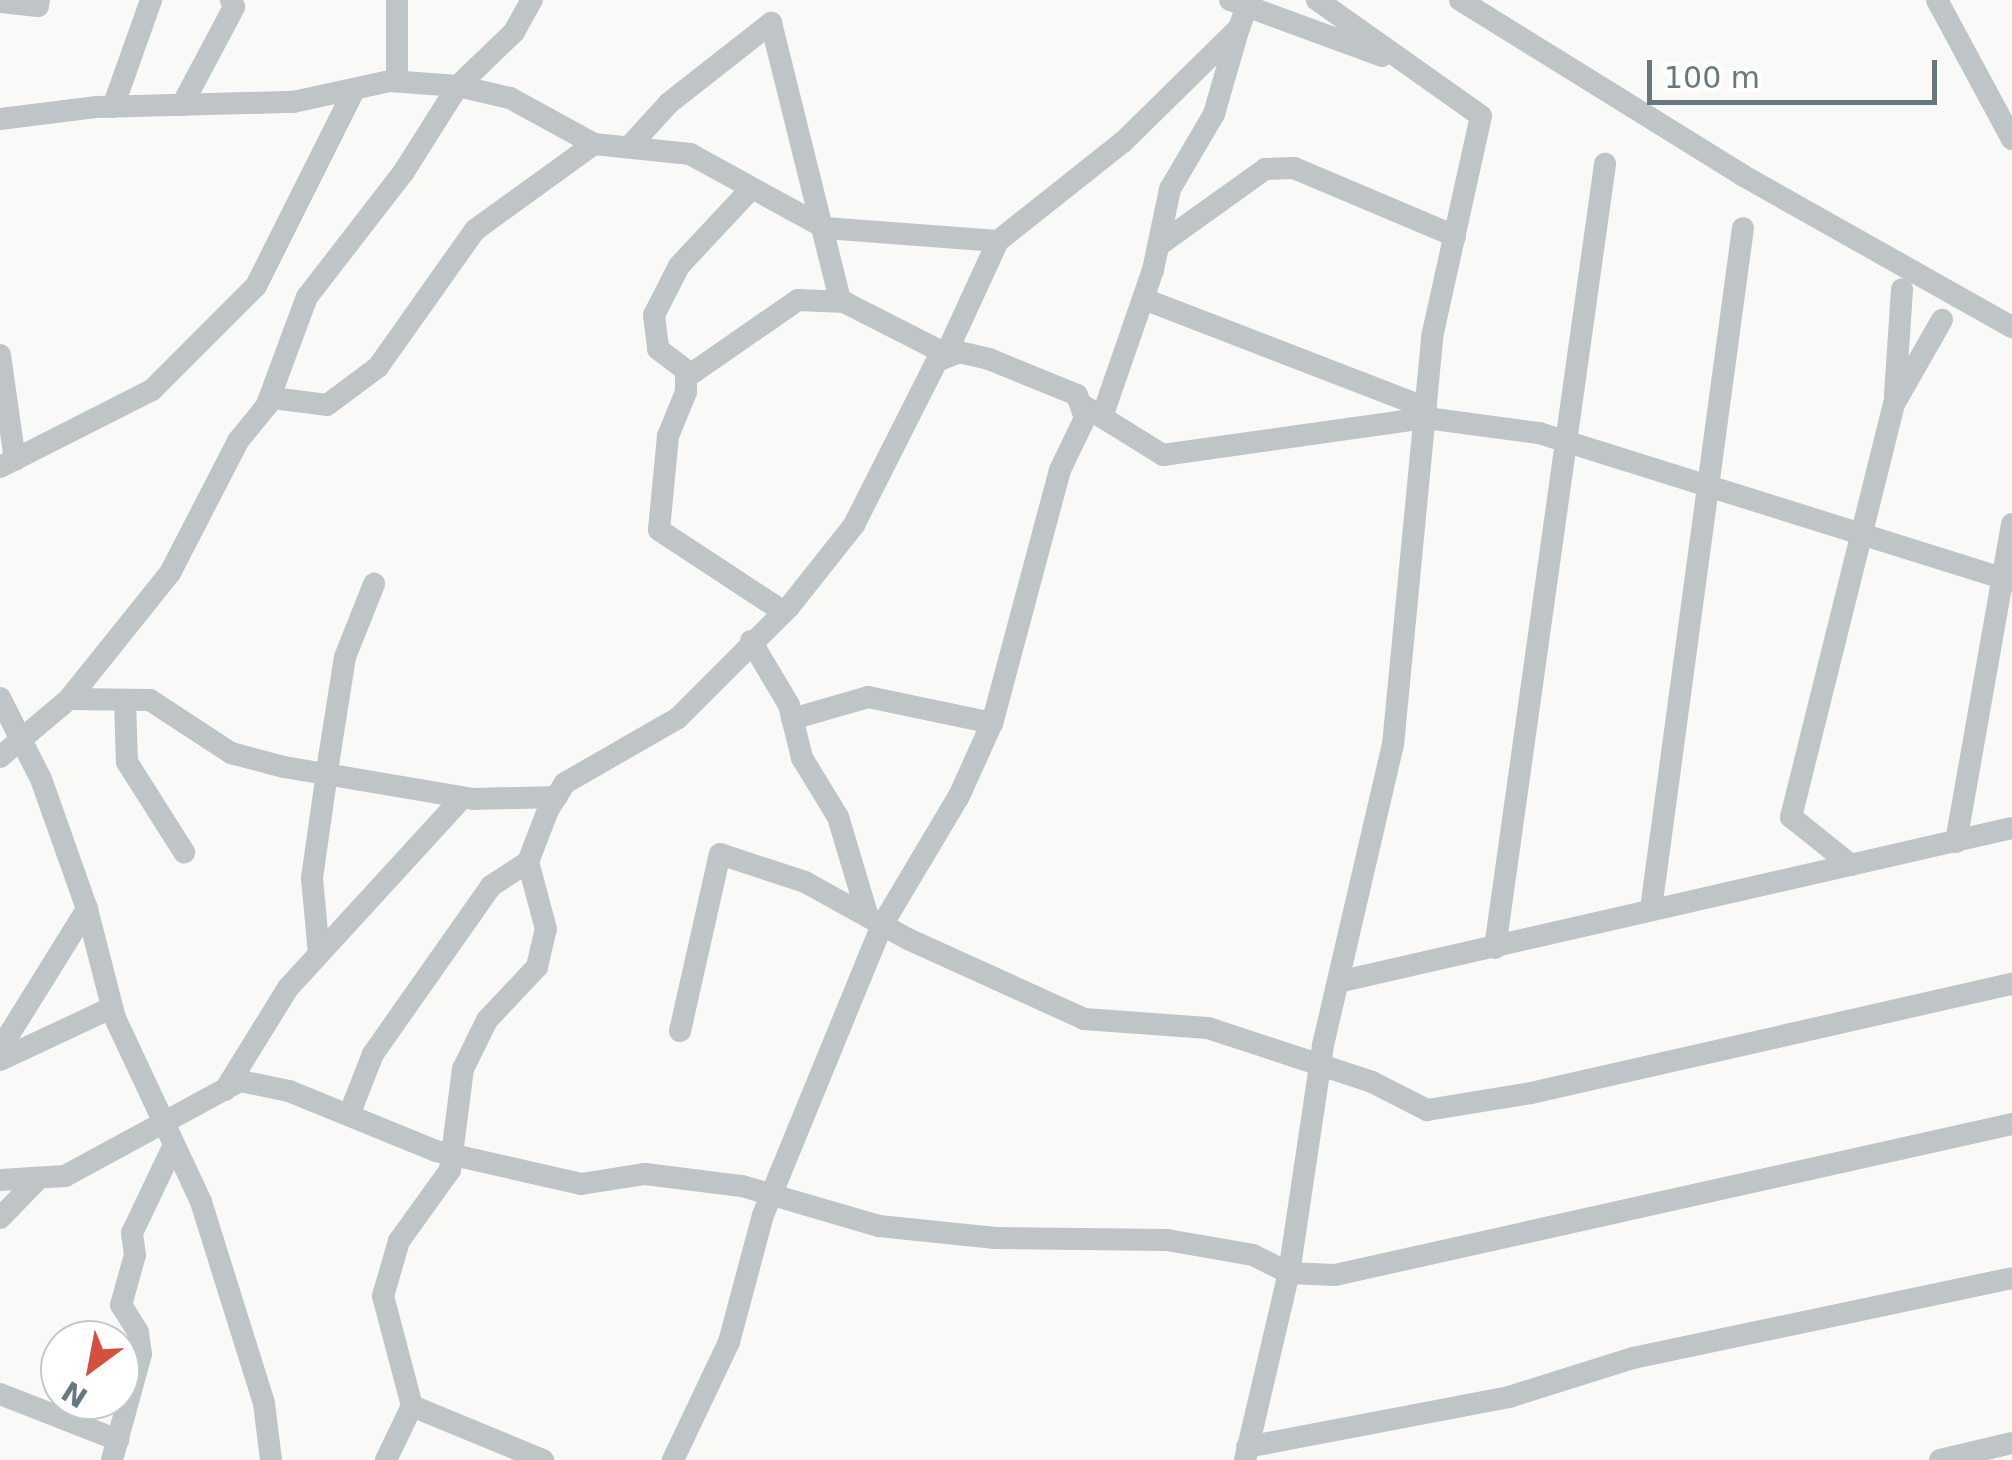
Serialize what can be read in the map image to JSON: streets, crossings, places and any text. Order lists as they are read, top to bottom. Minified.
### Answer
{"scale_bar":"100 m","north":"bottom left"}
